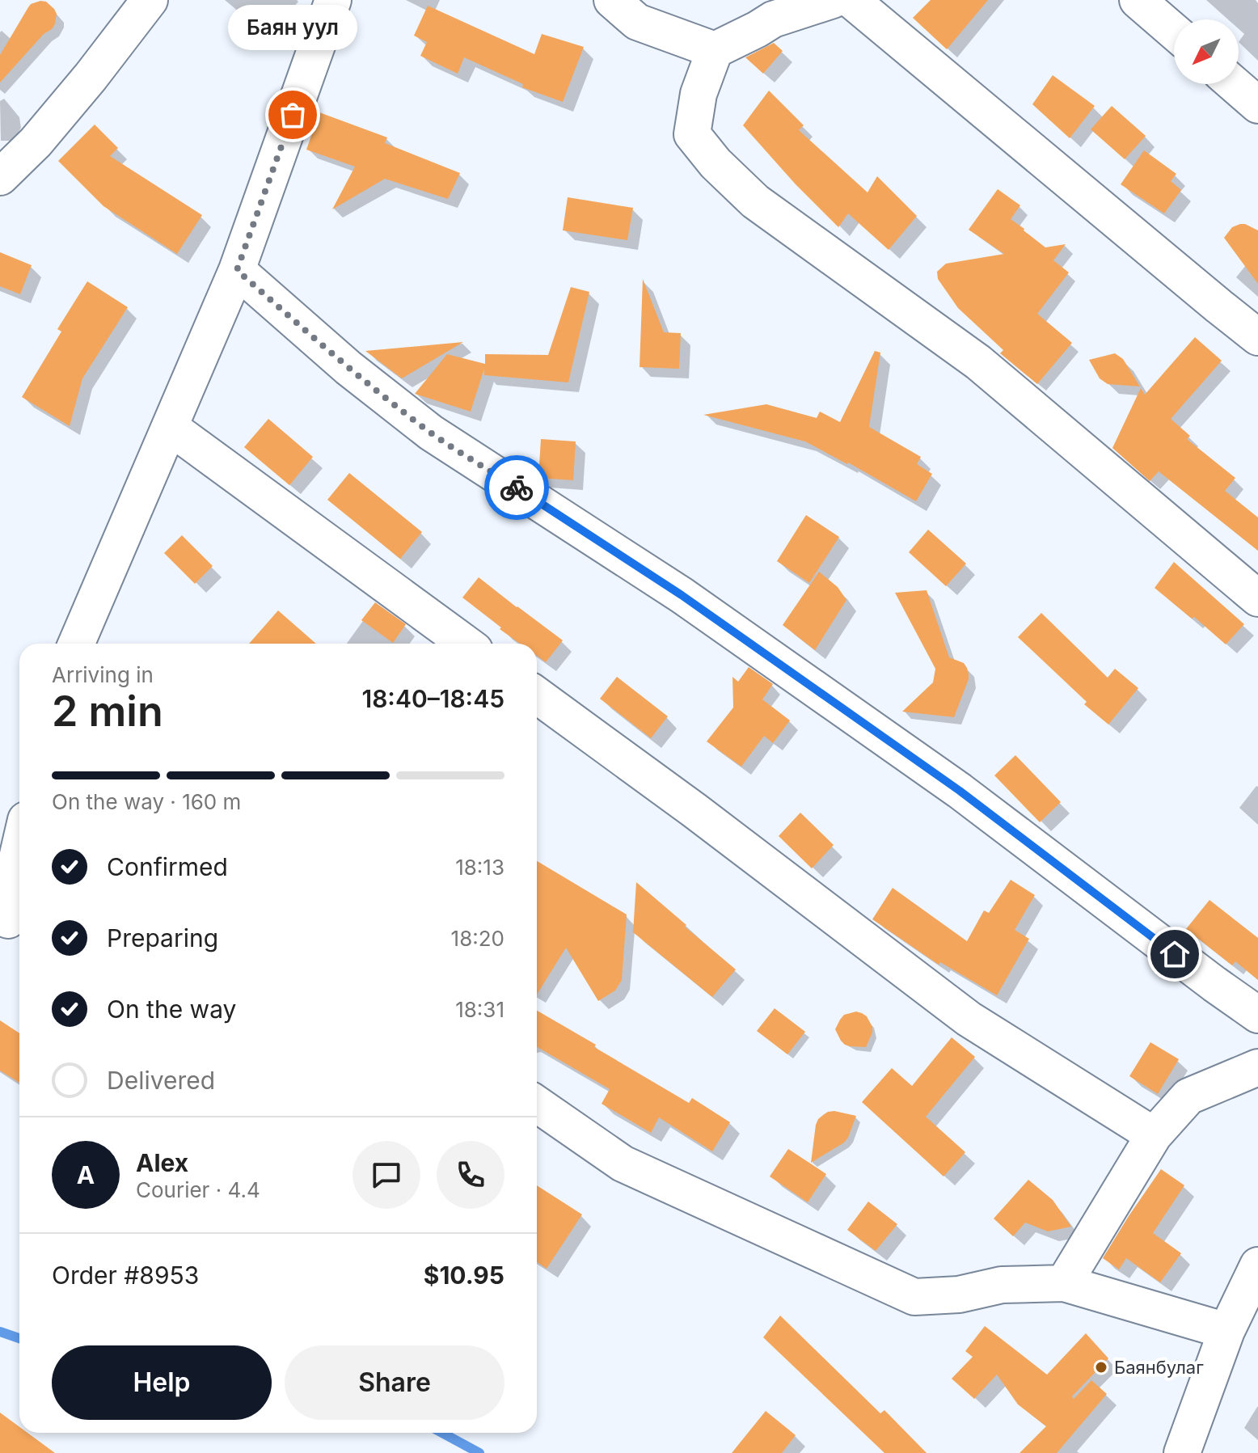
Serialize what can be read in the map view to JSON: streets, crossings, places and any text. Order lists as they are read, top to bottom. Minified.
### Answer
{"places":["Баян уул","Баянбулаг"],"north":"bottom left","page":{"bubble":"Баян уул","heading":["2 min","Arriving in","18:40–18:45"],"panel":["Alex","Courier · 4.4","Order #8953","$10.95"],"bar":"On the way · 160 m","list":[["Confirmed","18:13"],["Preparing","18:20"],["On the way","18:31"],"Delivered"],"round":"A","buttons":["Help","Share"]}}
